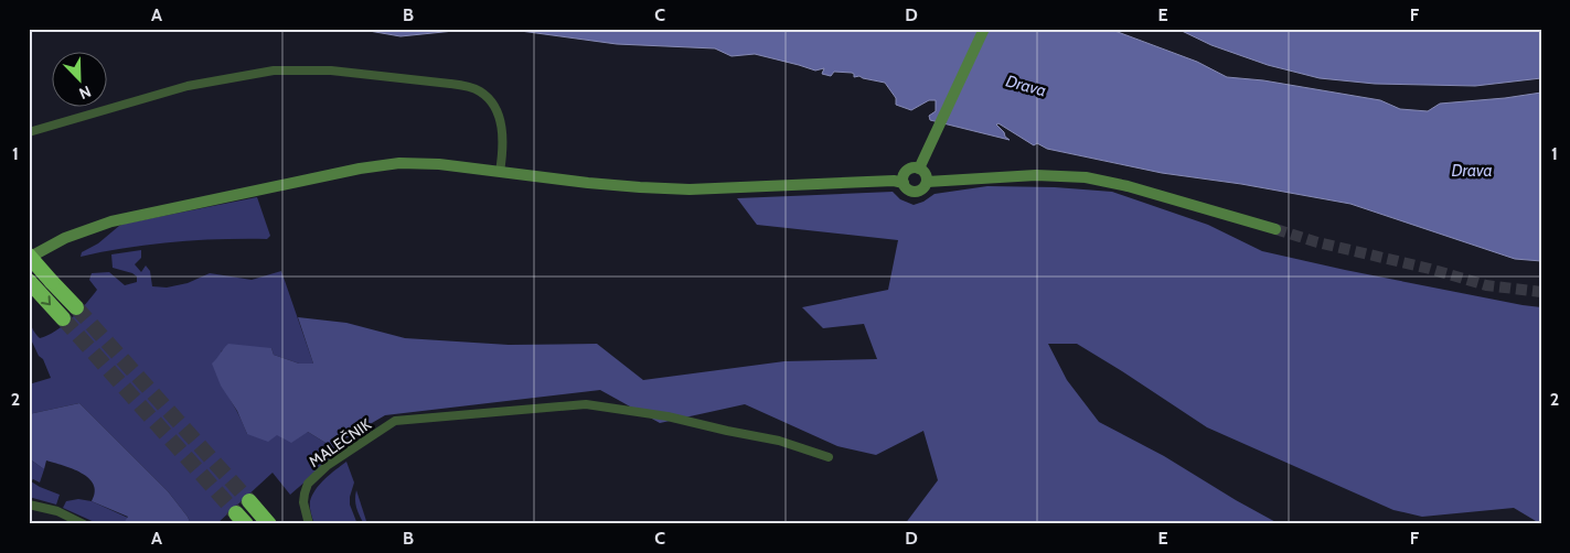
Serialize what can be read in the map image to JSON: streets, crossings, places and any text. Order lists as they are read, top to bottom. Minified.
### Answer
{"streets":{"street":["MALEČNIK"]},"water":["Drava"],"north":"bottom right","grid":{"columns":["A","B","C","D","E","F"],"rows":["1","2"]}}
